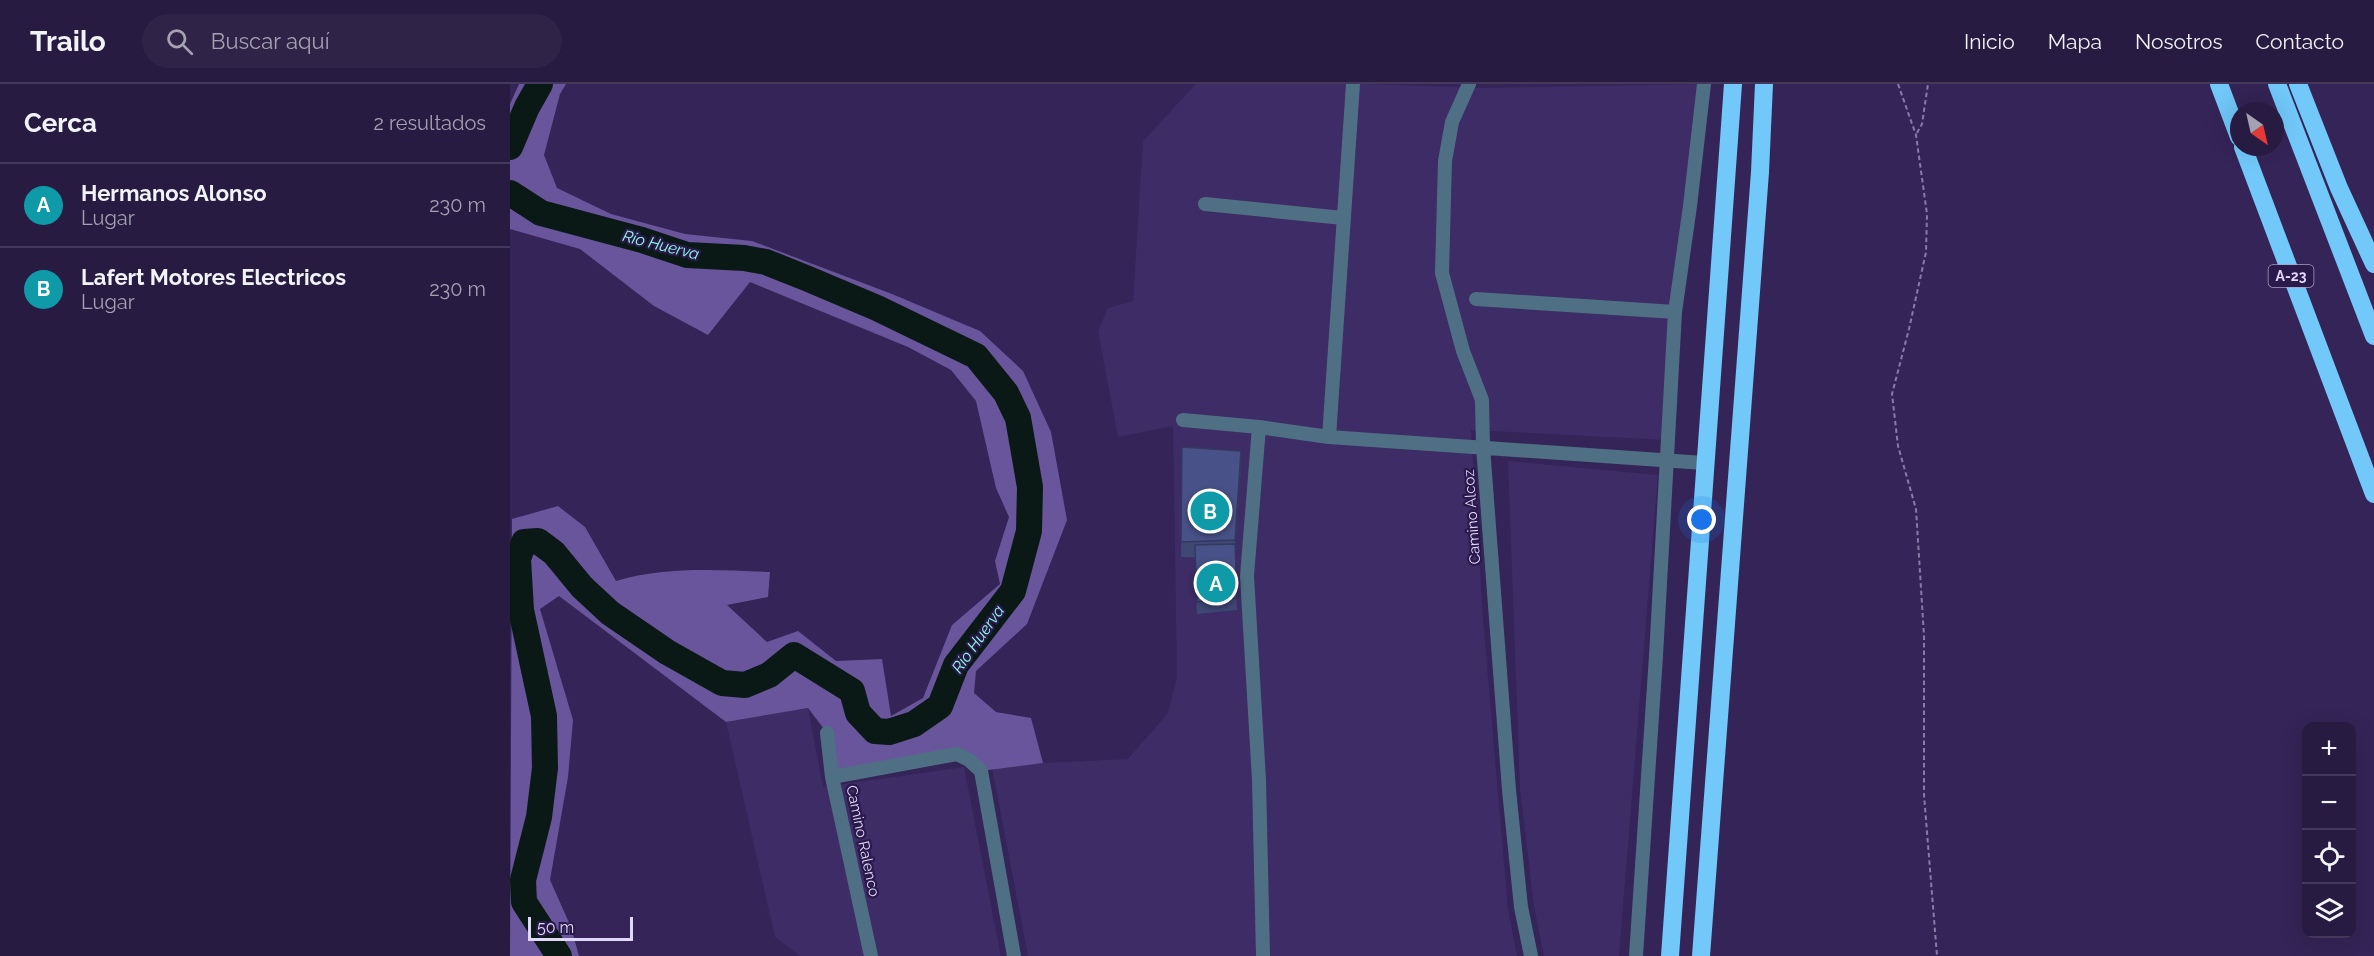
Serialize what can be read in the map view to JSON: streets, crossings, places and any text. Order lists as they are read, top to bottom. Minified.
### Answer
{"streets":{"highway":["A-23"],"street":["Camino Alcoz","Camino Ralenco"]},"water":["Río Huerva"],"scale_bar":"50 m","north":"bottom right","page":{"header":"Trailo","search":"Buscar aquí","nav":["Inicio","Mapa","Nosotros","Contacto"],"heading":["Cerca","2 resultados"],"list":[{"mark":"A","name":"Hermanos Alonso","note":"Lugar","value":"230 m"},{"mark":"B","name":"Lafert Motores Electricos","note":"Lugar","value":"230 m"}],"pins":["B","A"],"map_buttons":["+","−"],"scale":"50 m"}}
